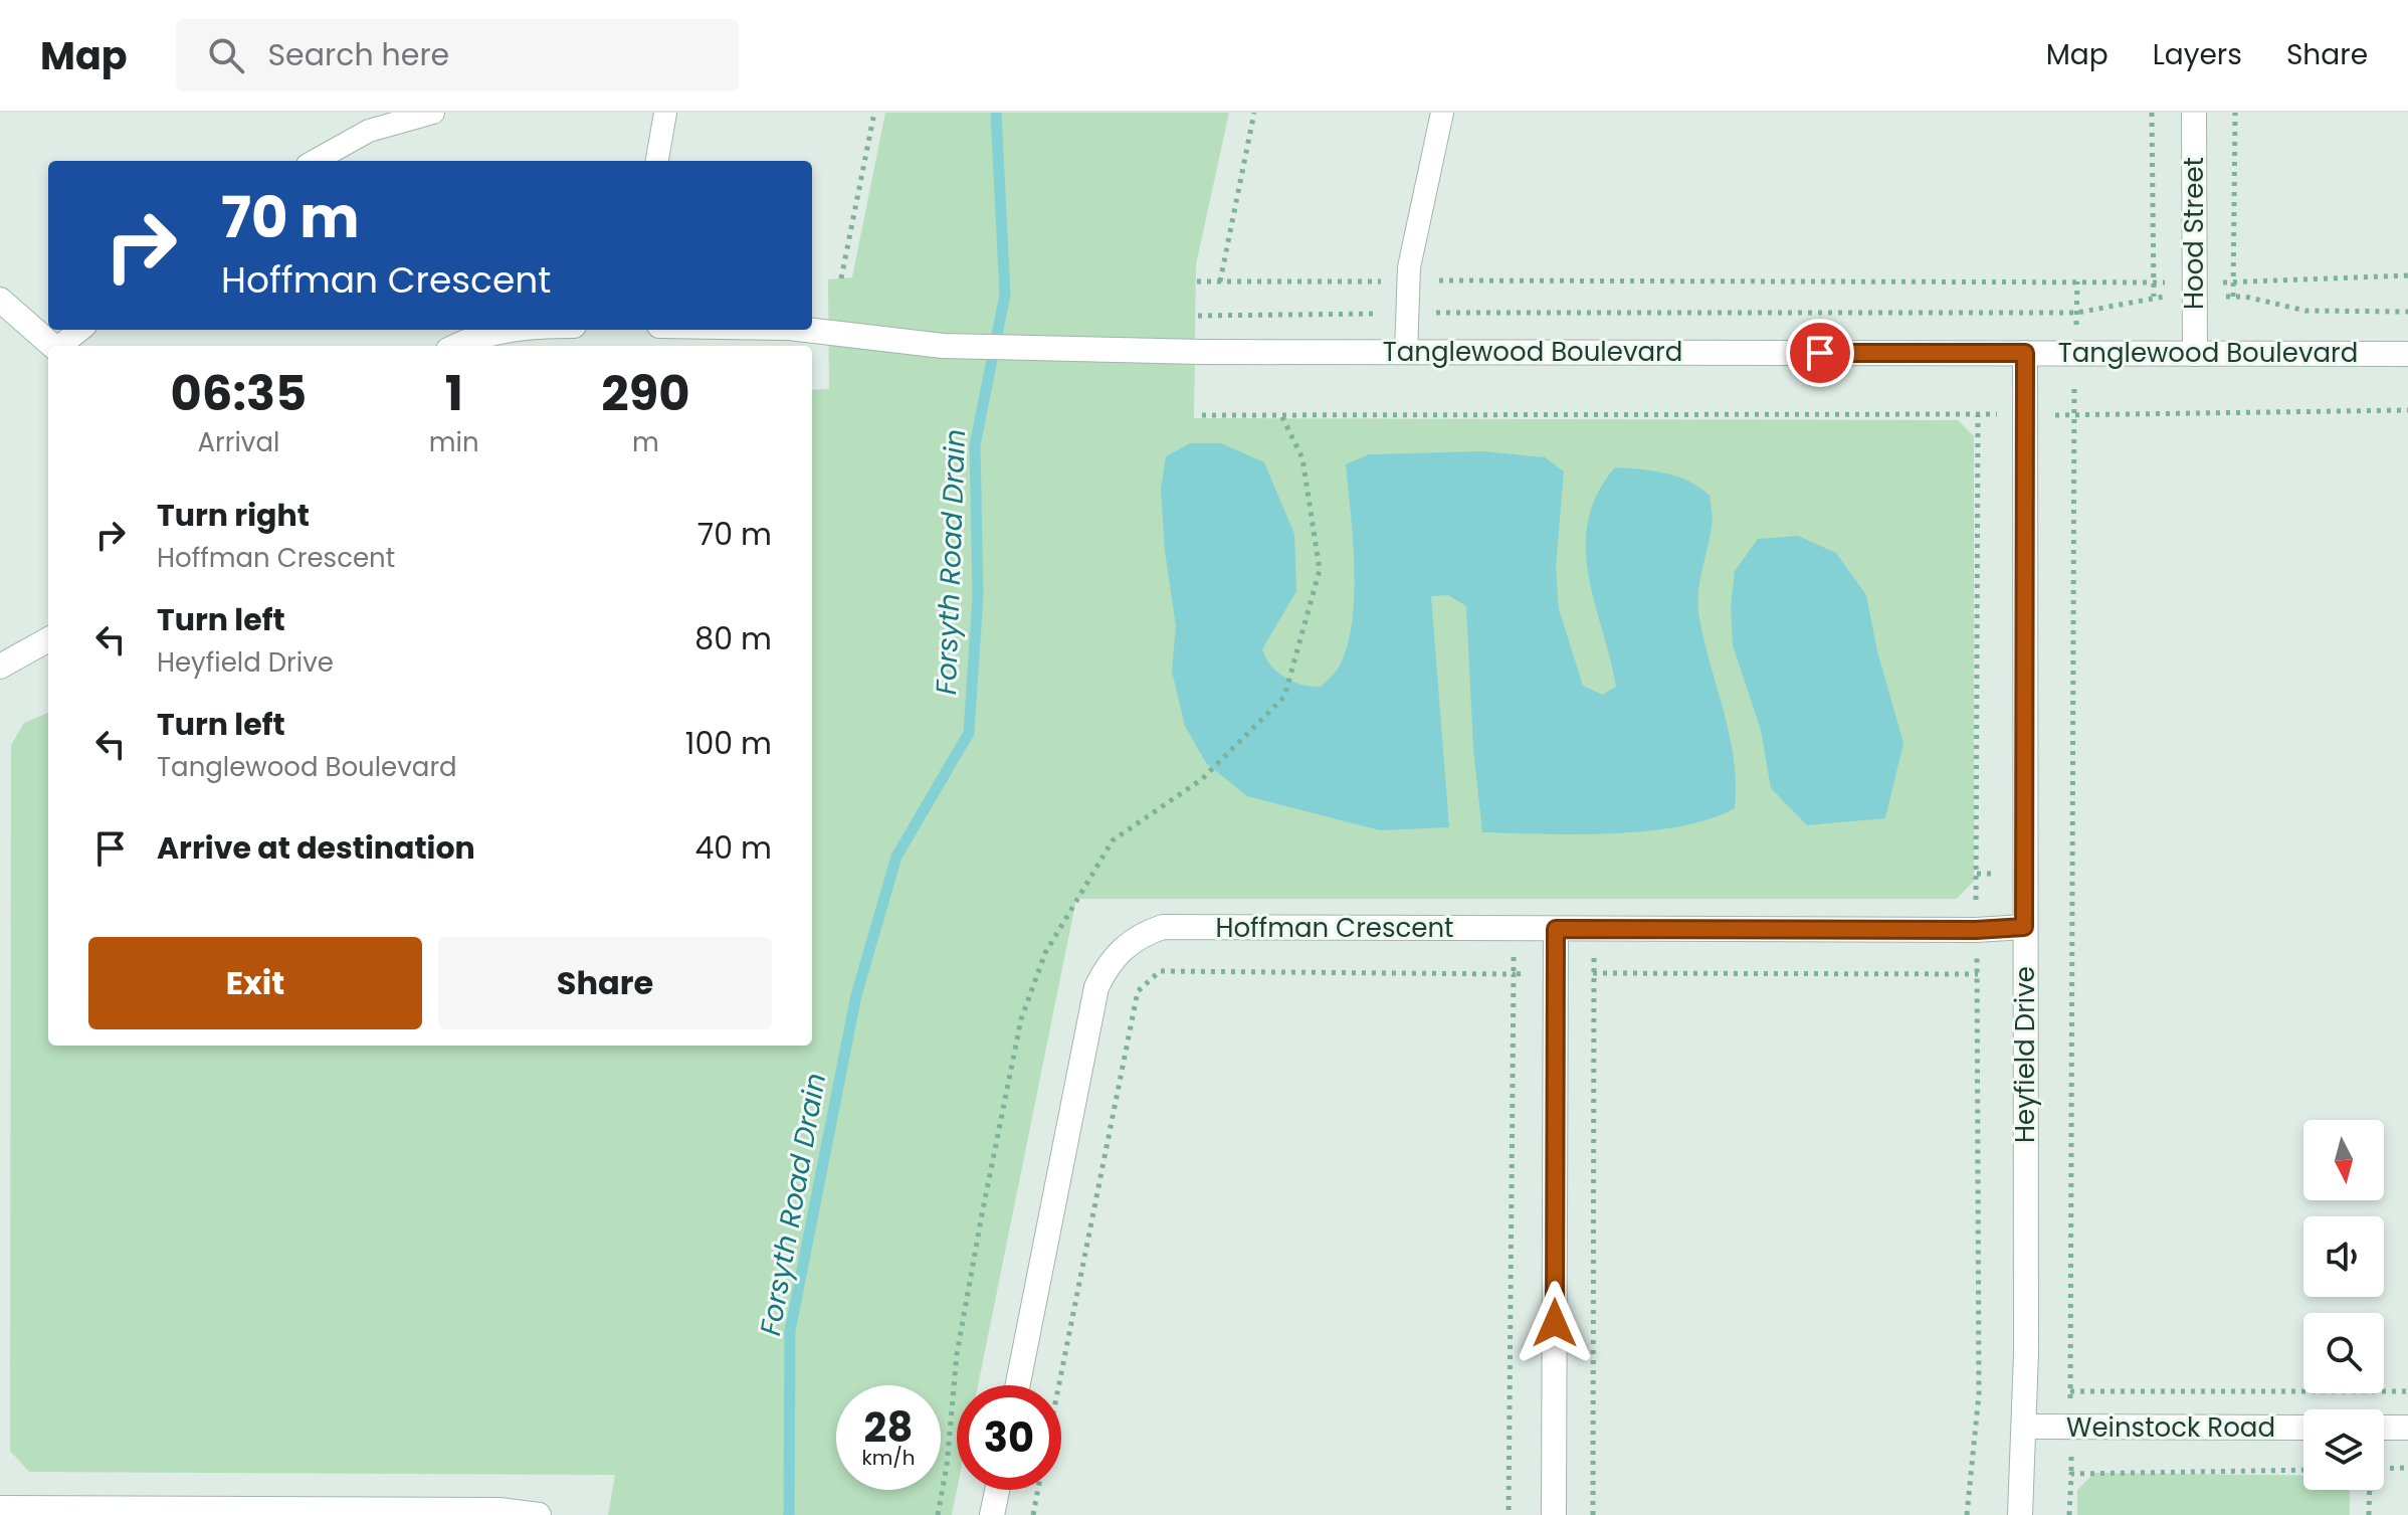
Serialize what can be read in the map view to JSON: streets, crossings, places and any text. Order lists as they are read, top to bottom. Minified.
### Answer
{"streets":{"street":["Hood Street","Tanglewood Boulevard","Hoffman Crescent","Heyfield Drive","Weinstock Road"]},"crossings":[["Hood Street","Tanglewood Boulevard"],["Tanglewood Boulevard","Heyfield Drive"],["Hoffman Crescent","Heyfield Drive"],["Heyfield Drive","Weinstock Road"]],"water":["Forsyth Road Drain"],"north":"bottom","page":{"header":"Map","search":"Search here","nav":["Map","Layers","Share"],"turn":["70 m","Hoffman Crescent"],"eta":["06:35","Arrival","1","min","290","m"],"list":[{"name":"Turn right","note":"Hoffman Crescent","value":"70 m"},{"name":"Turn left","note":"Heyfield Drive","value":"80 m"},{"name":"Turn left","note":"Tanglewood Boulevard","value":"100 m"},{"name":"Arrive at destination","value":"40 m"}],"buttons":["Exit","Share"],"speed":"28 km/h","limit":"30"}}
